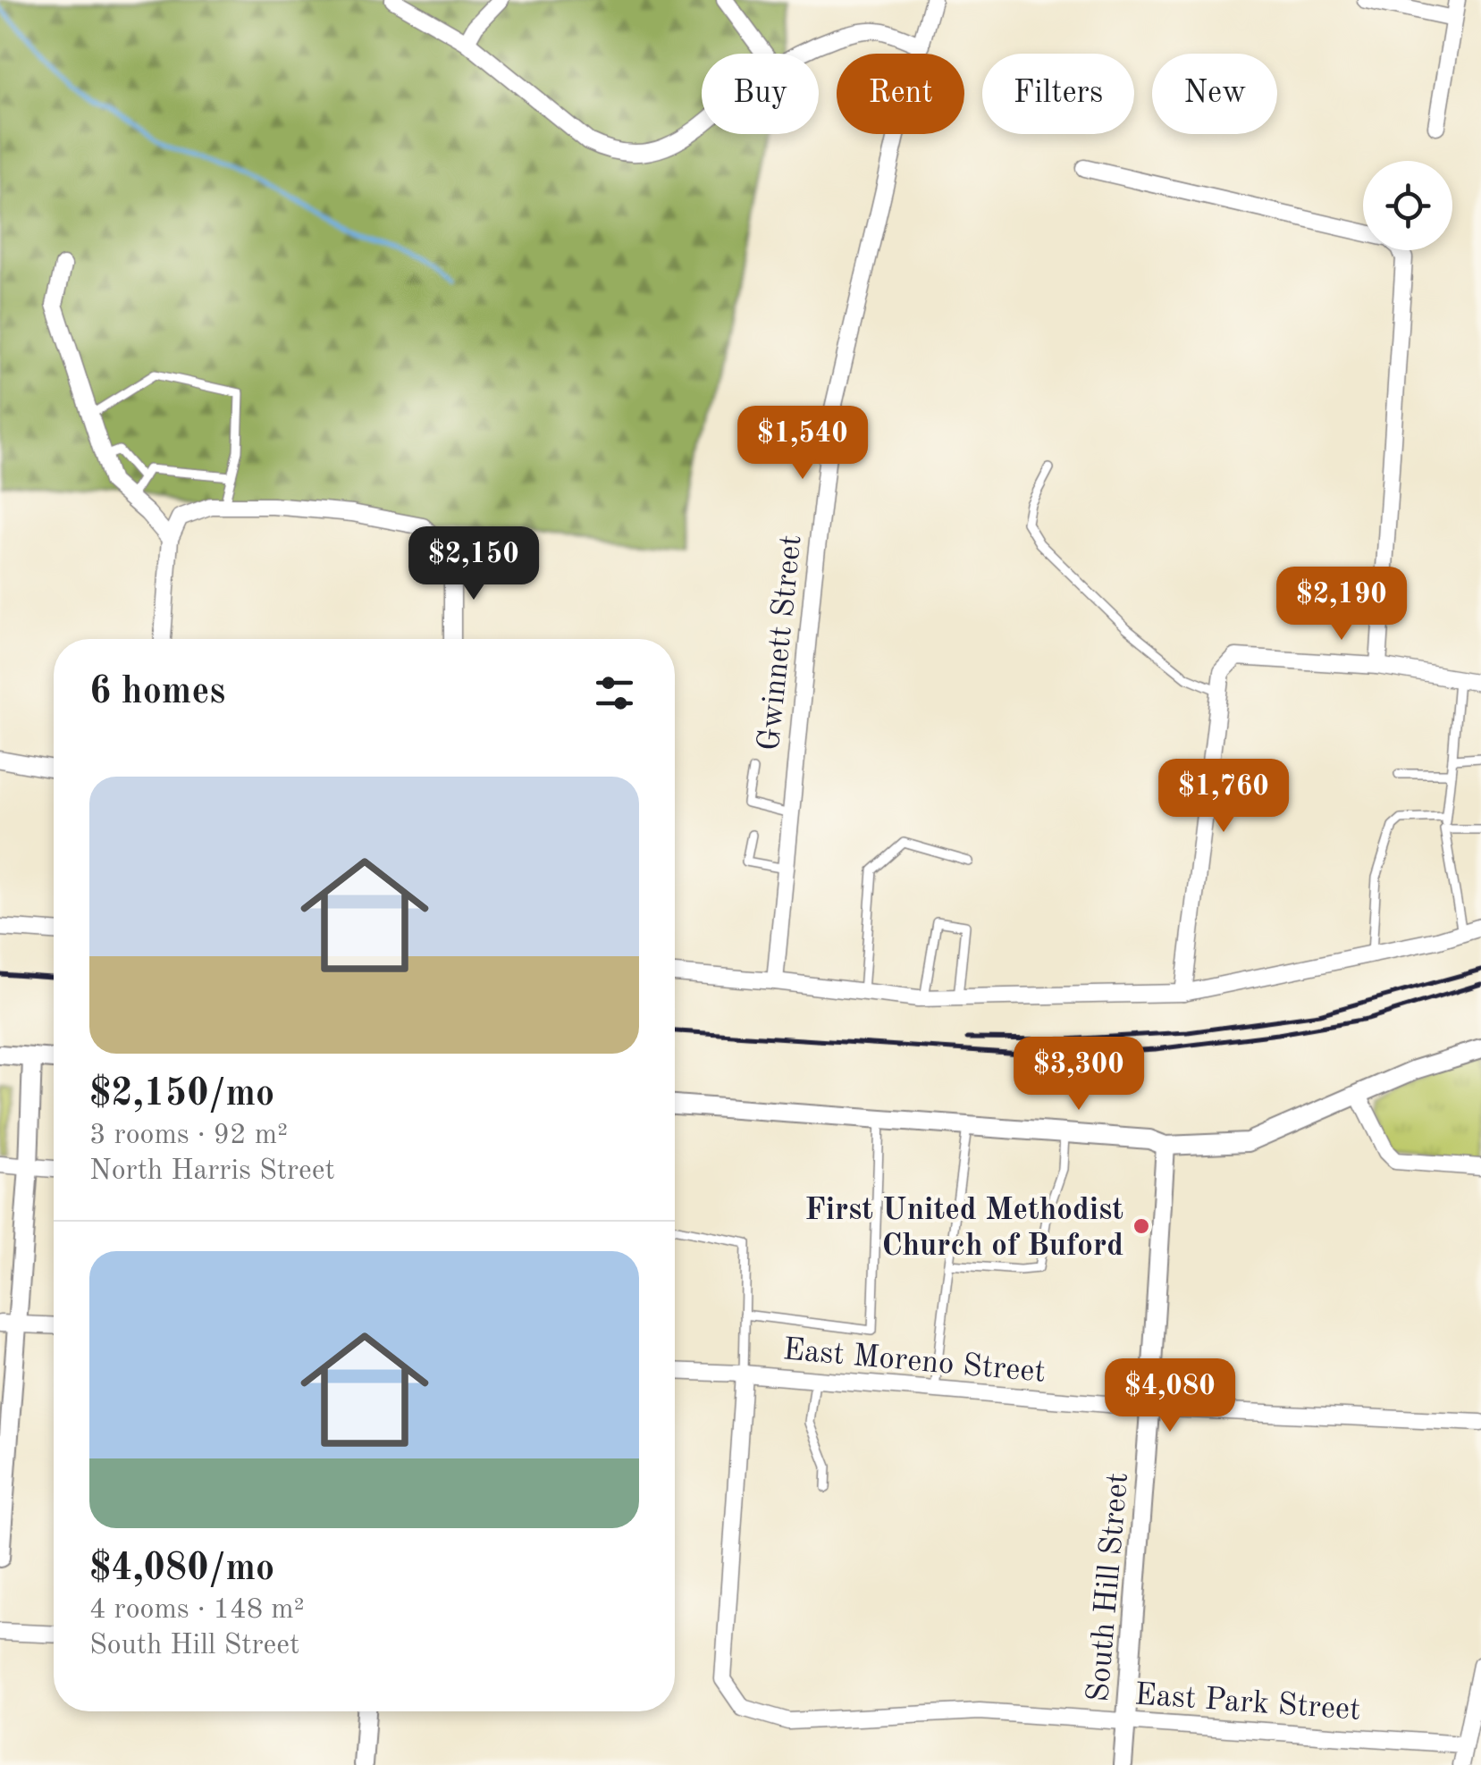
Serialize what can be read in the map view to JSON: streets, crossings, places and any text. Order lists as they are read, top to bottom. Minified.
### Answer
{"streets":{"street":["Gwinnett Street","East Moreno Street","South Hill Street","East Park Street"]},"crossings":[["East Moreno Street","South Hill Street"],["East Moreno Street","East Park Street"],["South Hill Street","East Park Street"]],"places":["First United Methodist Church of Buford"],"page":{"chip":["Buy","Rent","Filters","New"],"price":["$1,540","$2,150","$2,190","$1,760","$3,300","$4,080"],"heading":"6 homes","list":[{"name":"$2,150/mo","note":"3 rooms · 92 m² · North Harris Street"},{"name":"$4,080/mo","note":"4 rooms · 148 m² · South Hill Street"}]}}
